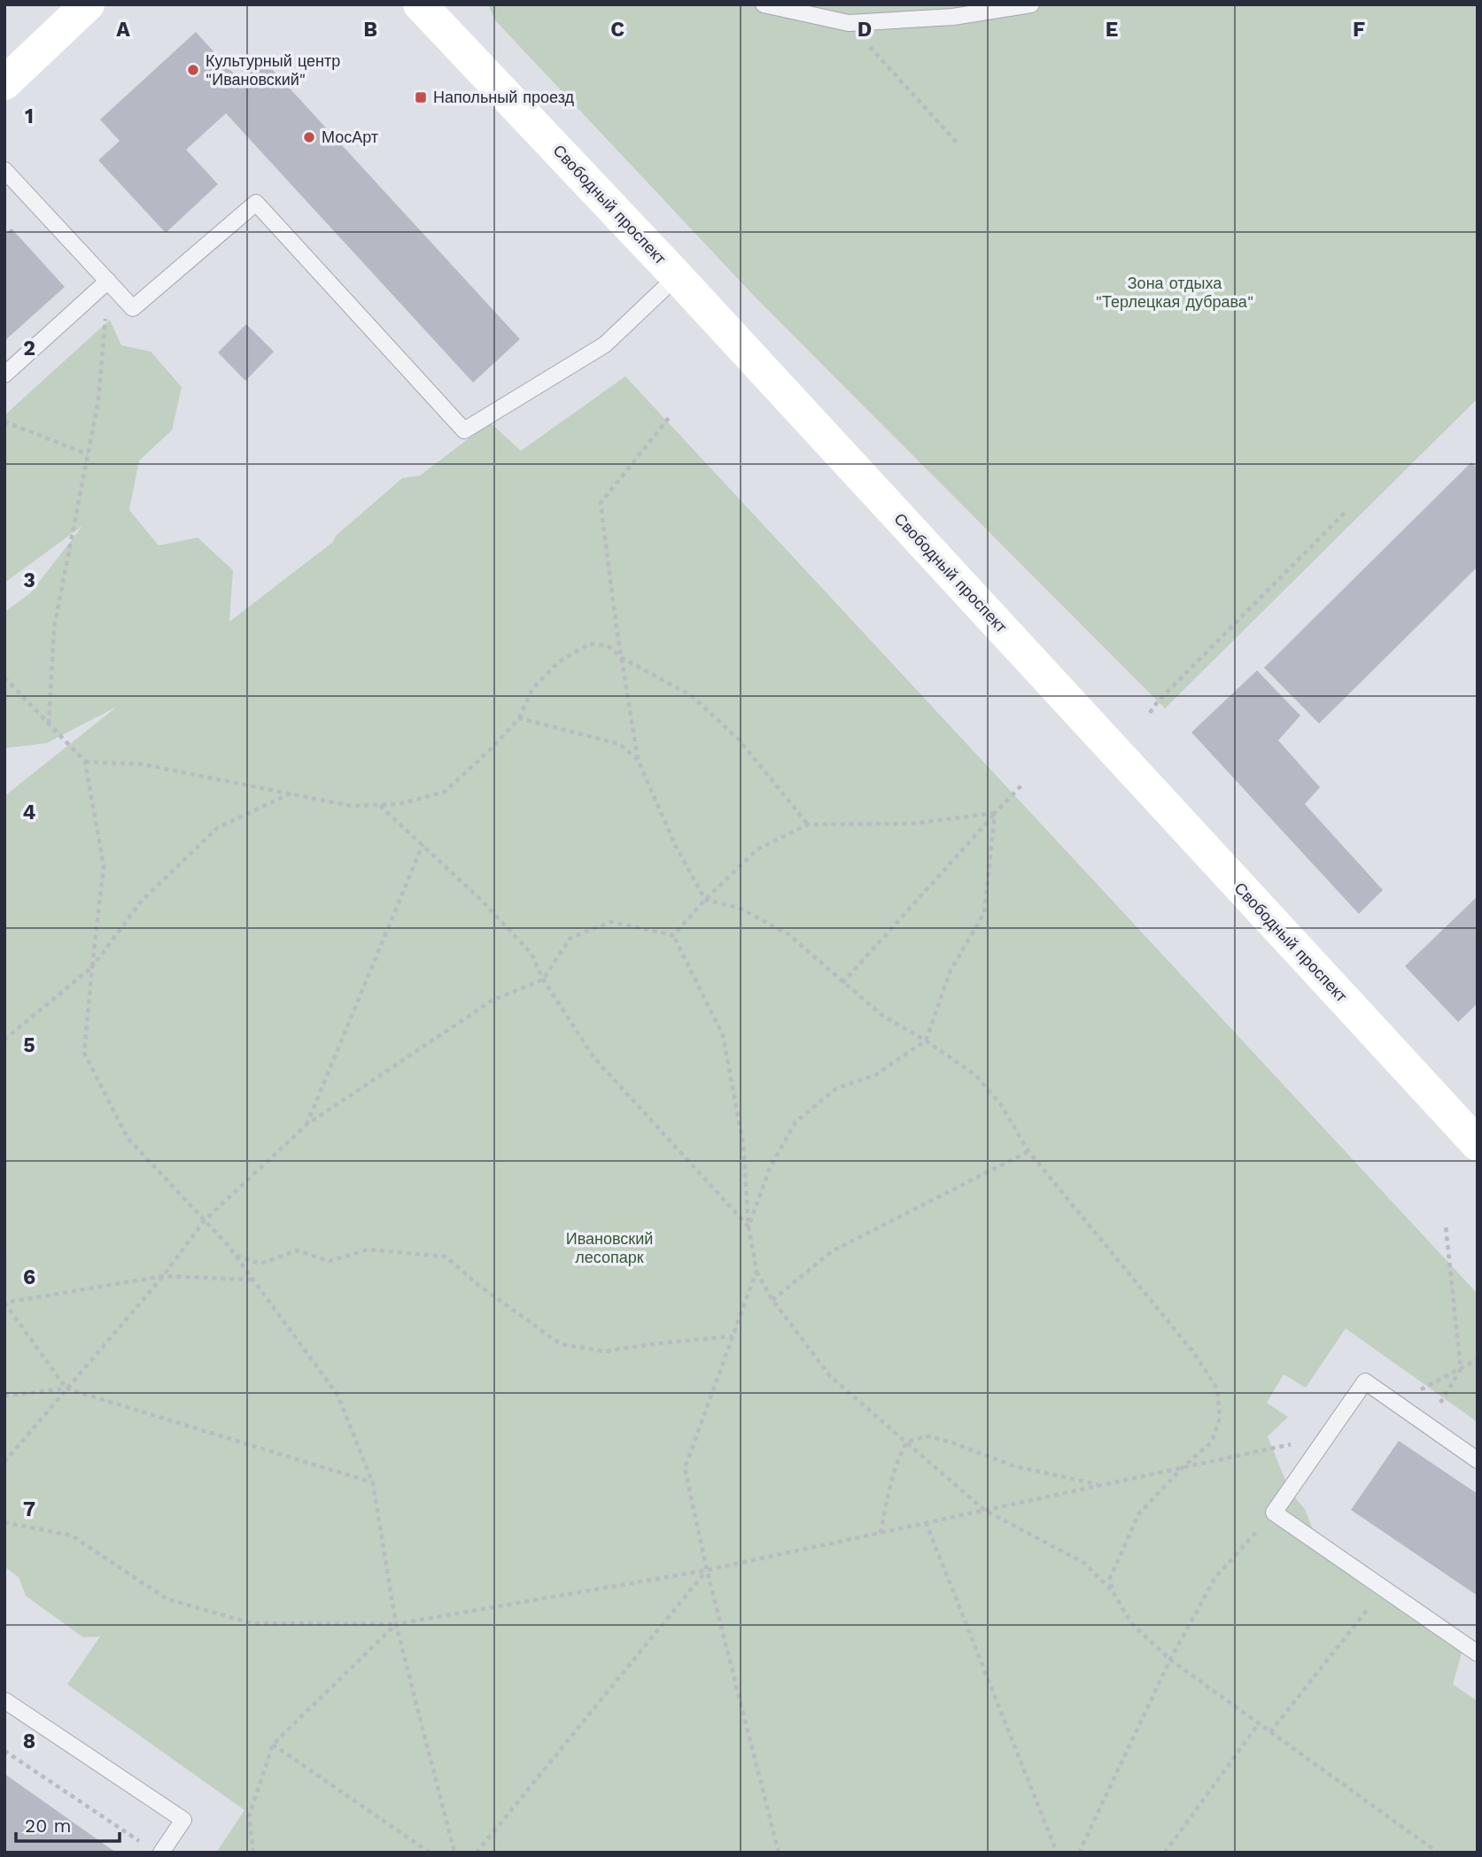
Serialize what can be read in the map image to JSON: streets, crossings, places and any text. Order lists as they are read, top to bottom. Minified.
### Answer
{"streets":{"main road":["Свободный проспект"]},"parks":["Зона отдыха \"Терлецкая дубрава\"","Ивановский лесопарк"],"places":{"other":["Культурный центр \"Ивановский\"","МосАрт"],"transit":["Напольный проезд"]},"scale_bar":"20 m","grid":{"columns":["A","B","C","D","E","F"],"rows":["1","2","3","4","5","6","7","8"]}}
